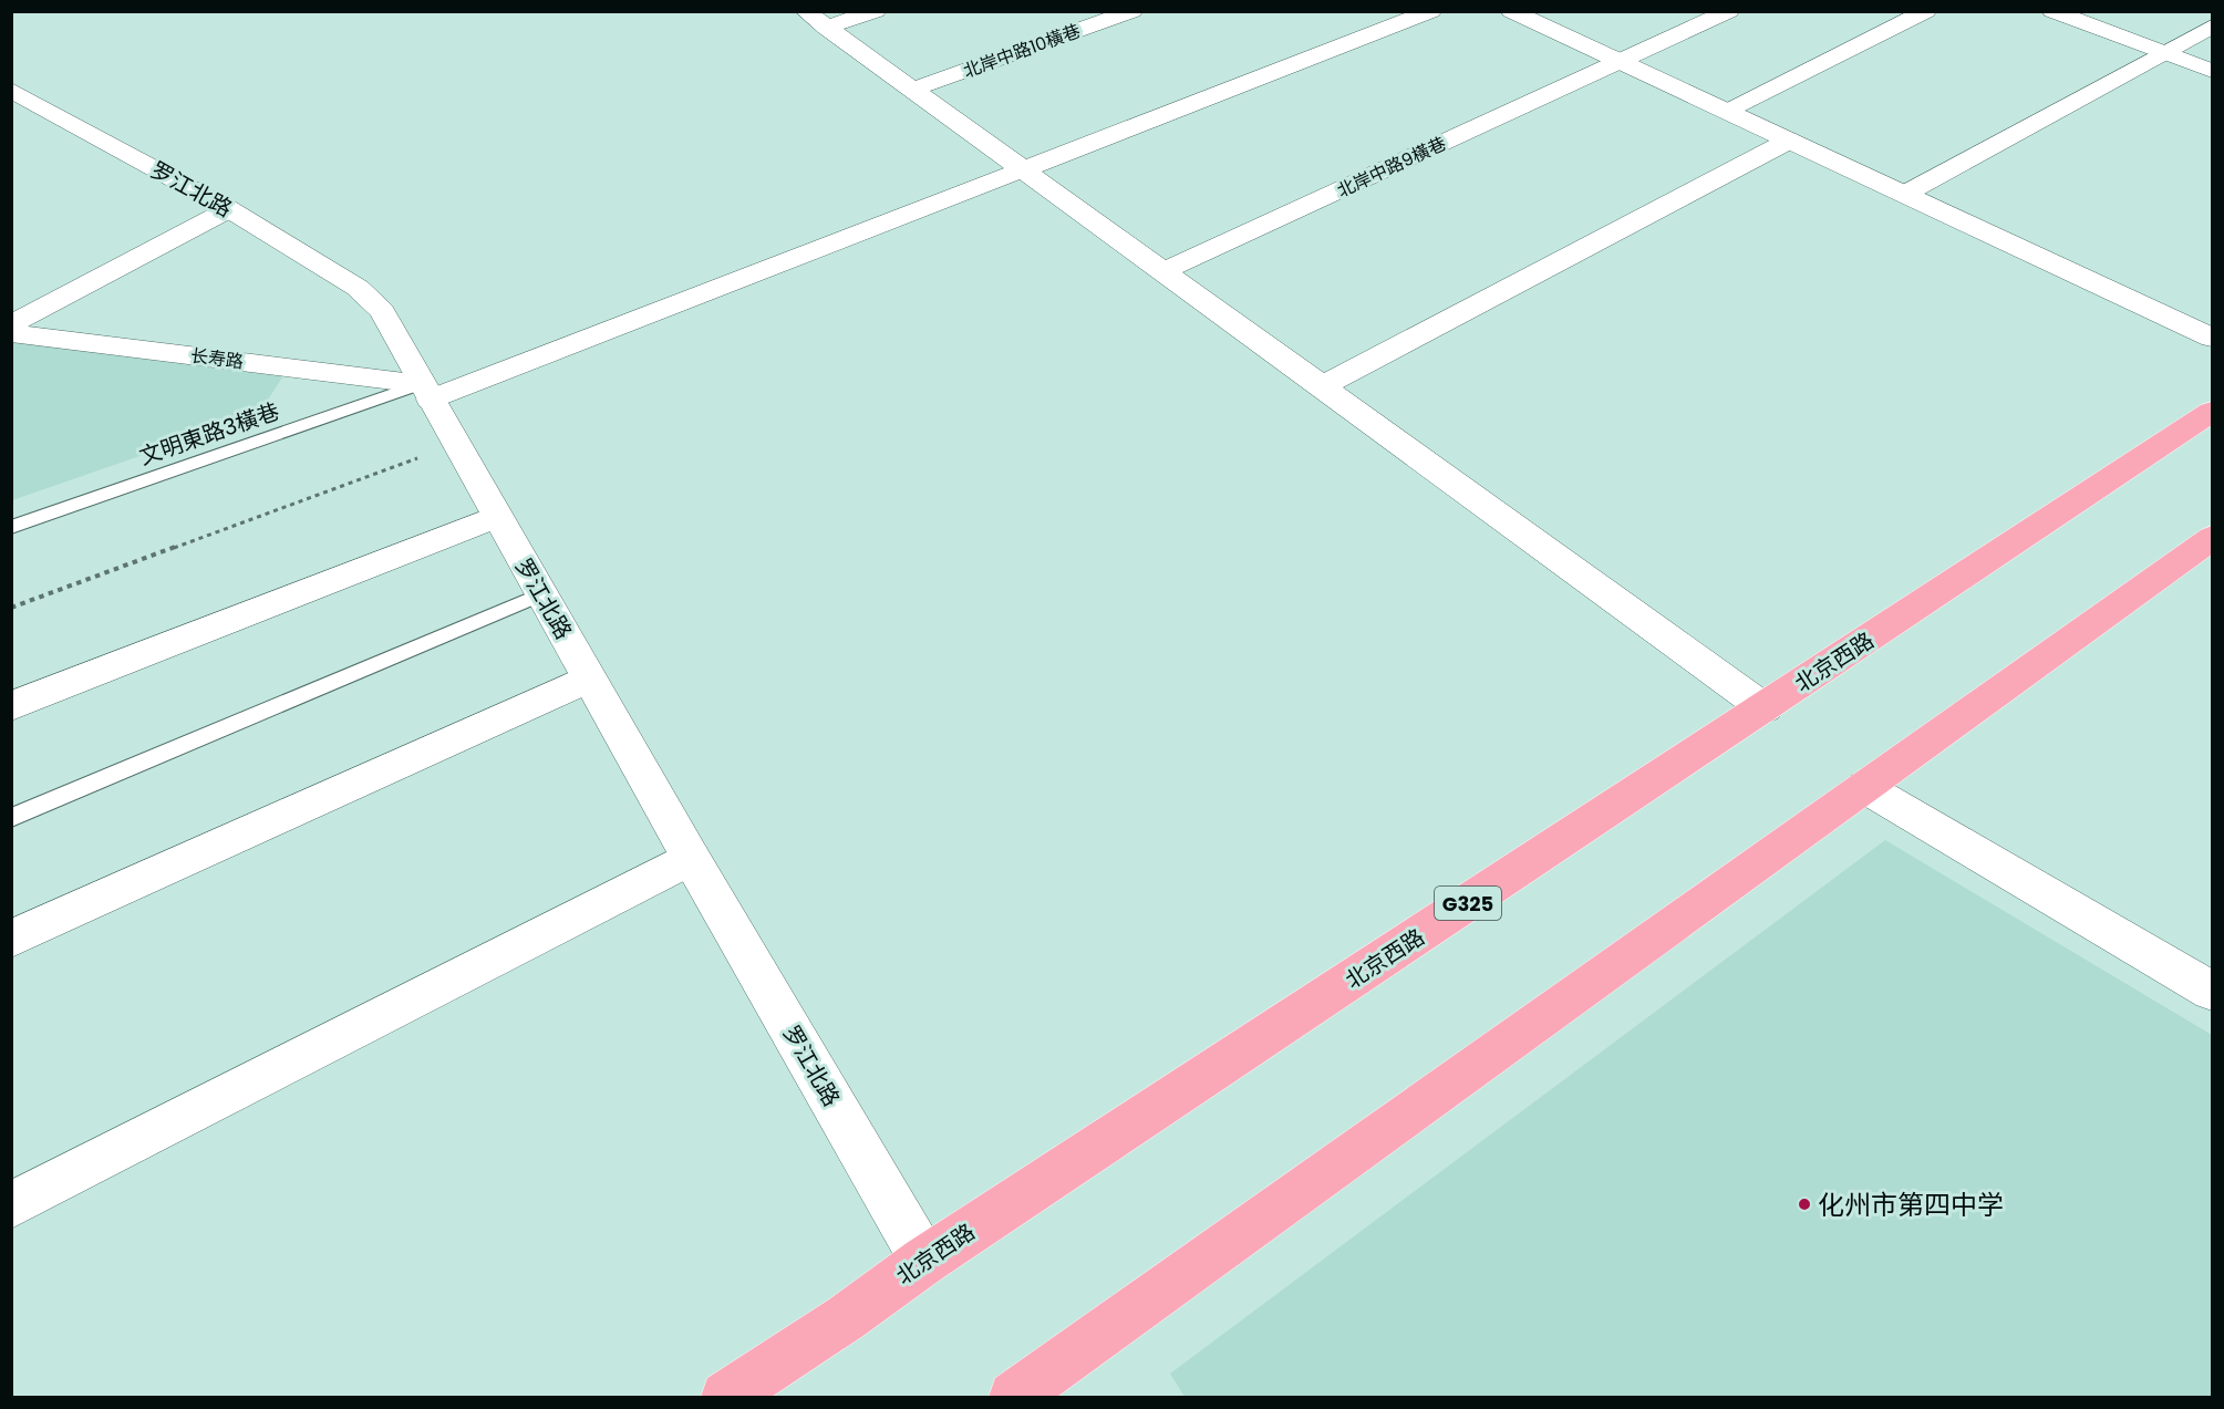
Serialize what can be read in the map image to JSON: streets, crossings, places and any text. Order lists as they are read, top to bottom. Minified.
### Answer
{"streets":{"highway":["北京西路","G325"],"street":["北岸中路10橫巷","北岸中路9橫巷","罗江北路","长寿路"],"lane":["文明東路3橫巷"]},"crossings":[["罗江北路","长寿路"],["罗江北路","文明東路3橫巷"],["罗江北路","北京西路"],["长寿路","文明東路3橫巷"]],"places":["化州市第四中学"]}
